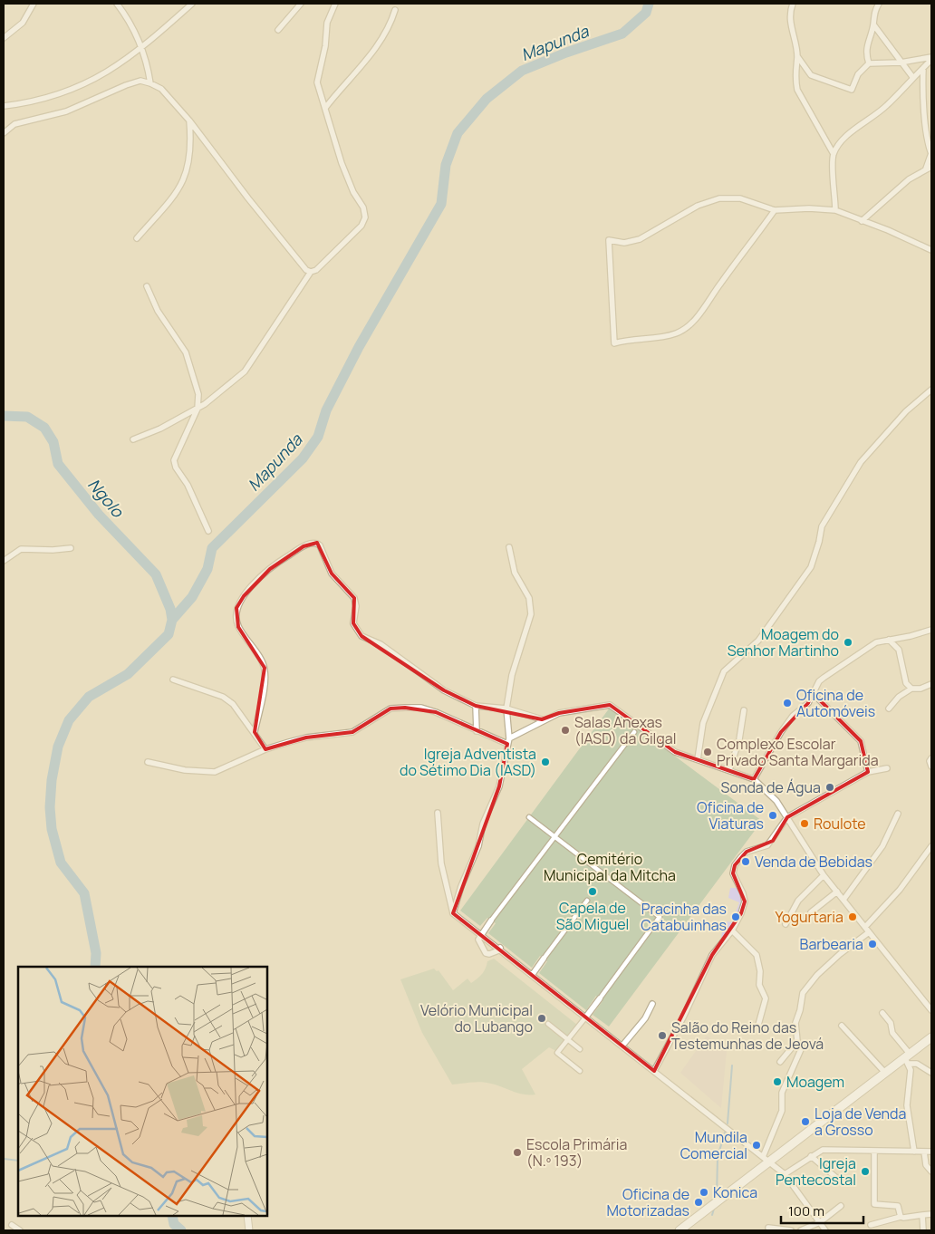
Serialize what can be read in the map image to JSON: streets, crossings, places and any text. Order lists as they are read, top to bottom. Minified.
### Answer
{"water":["Mapunda","Ngolo"],"parks":["Cemitério Municipal da Mitcha"],"places":["Moagem do Senhor Martinho","Oficina de Automóveis","Salas Anexas (IASD) da Gilgal","Complexo Escolar Privado Santa Margarida","Igreja Adventista do Sétimo Dia (IASD)","Sonda de Água","Oficina de Viaturas","Roulote","Venda de Bebidas","Capela de São Miguel","Pracinha das Catabuinhas","Yogurtaria","Barbearia","Velório Municipal do Lubango","Salão do Reino das Testemunhas de Jeová","Moagem","Loja de Venda a Grosso","Mundila Comercial","Escola Primária (N.º 193)","Igreja Pentecostal","Konica","Oficina de Motorizadas"],"scale_bar":"100 m"}
